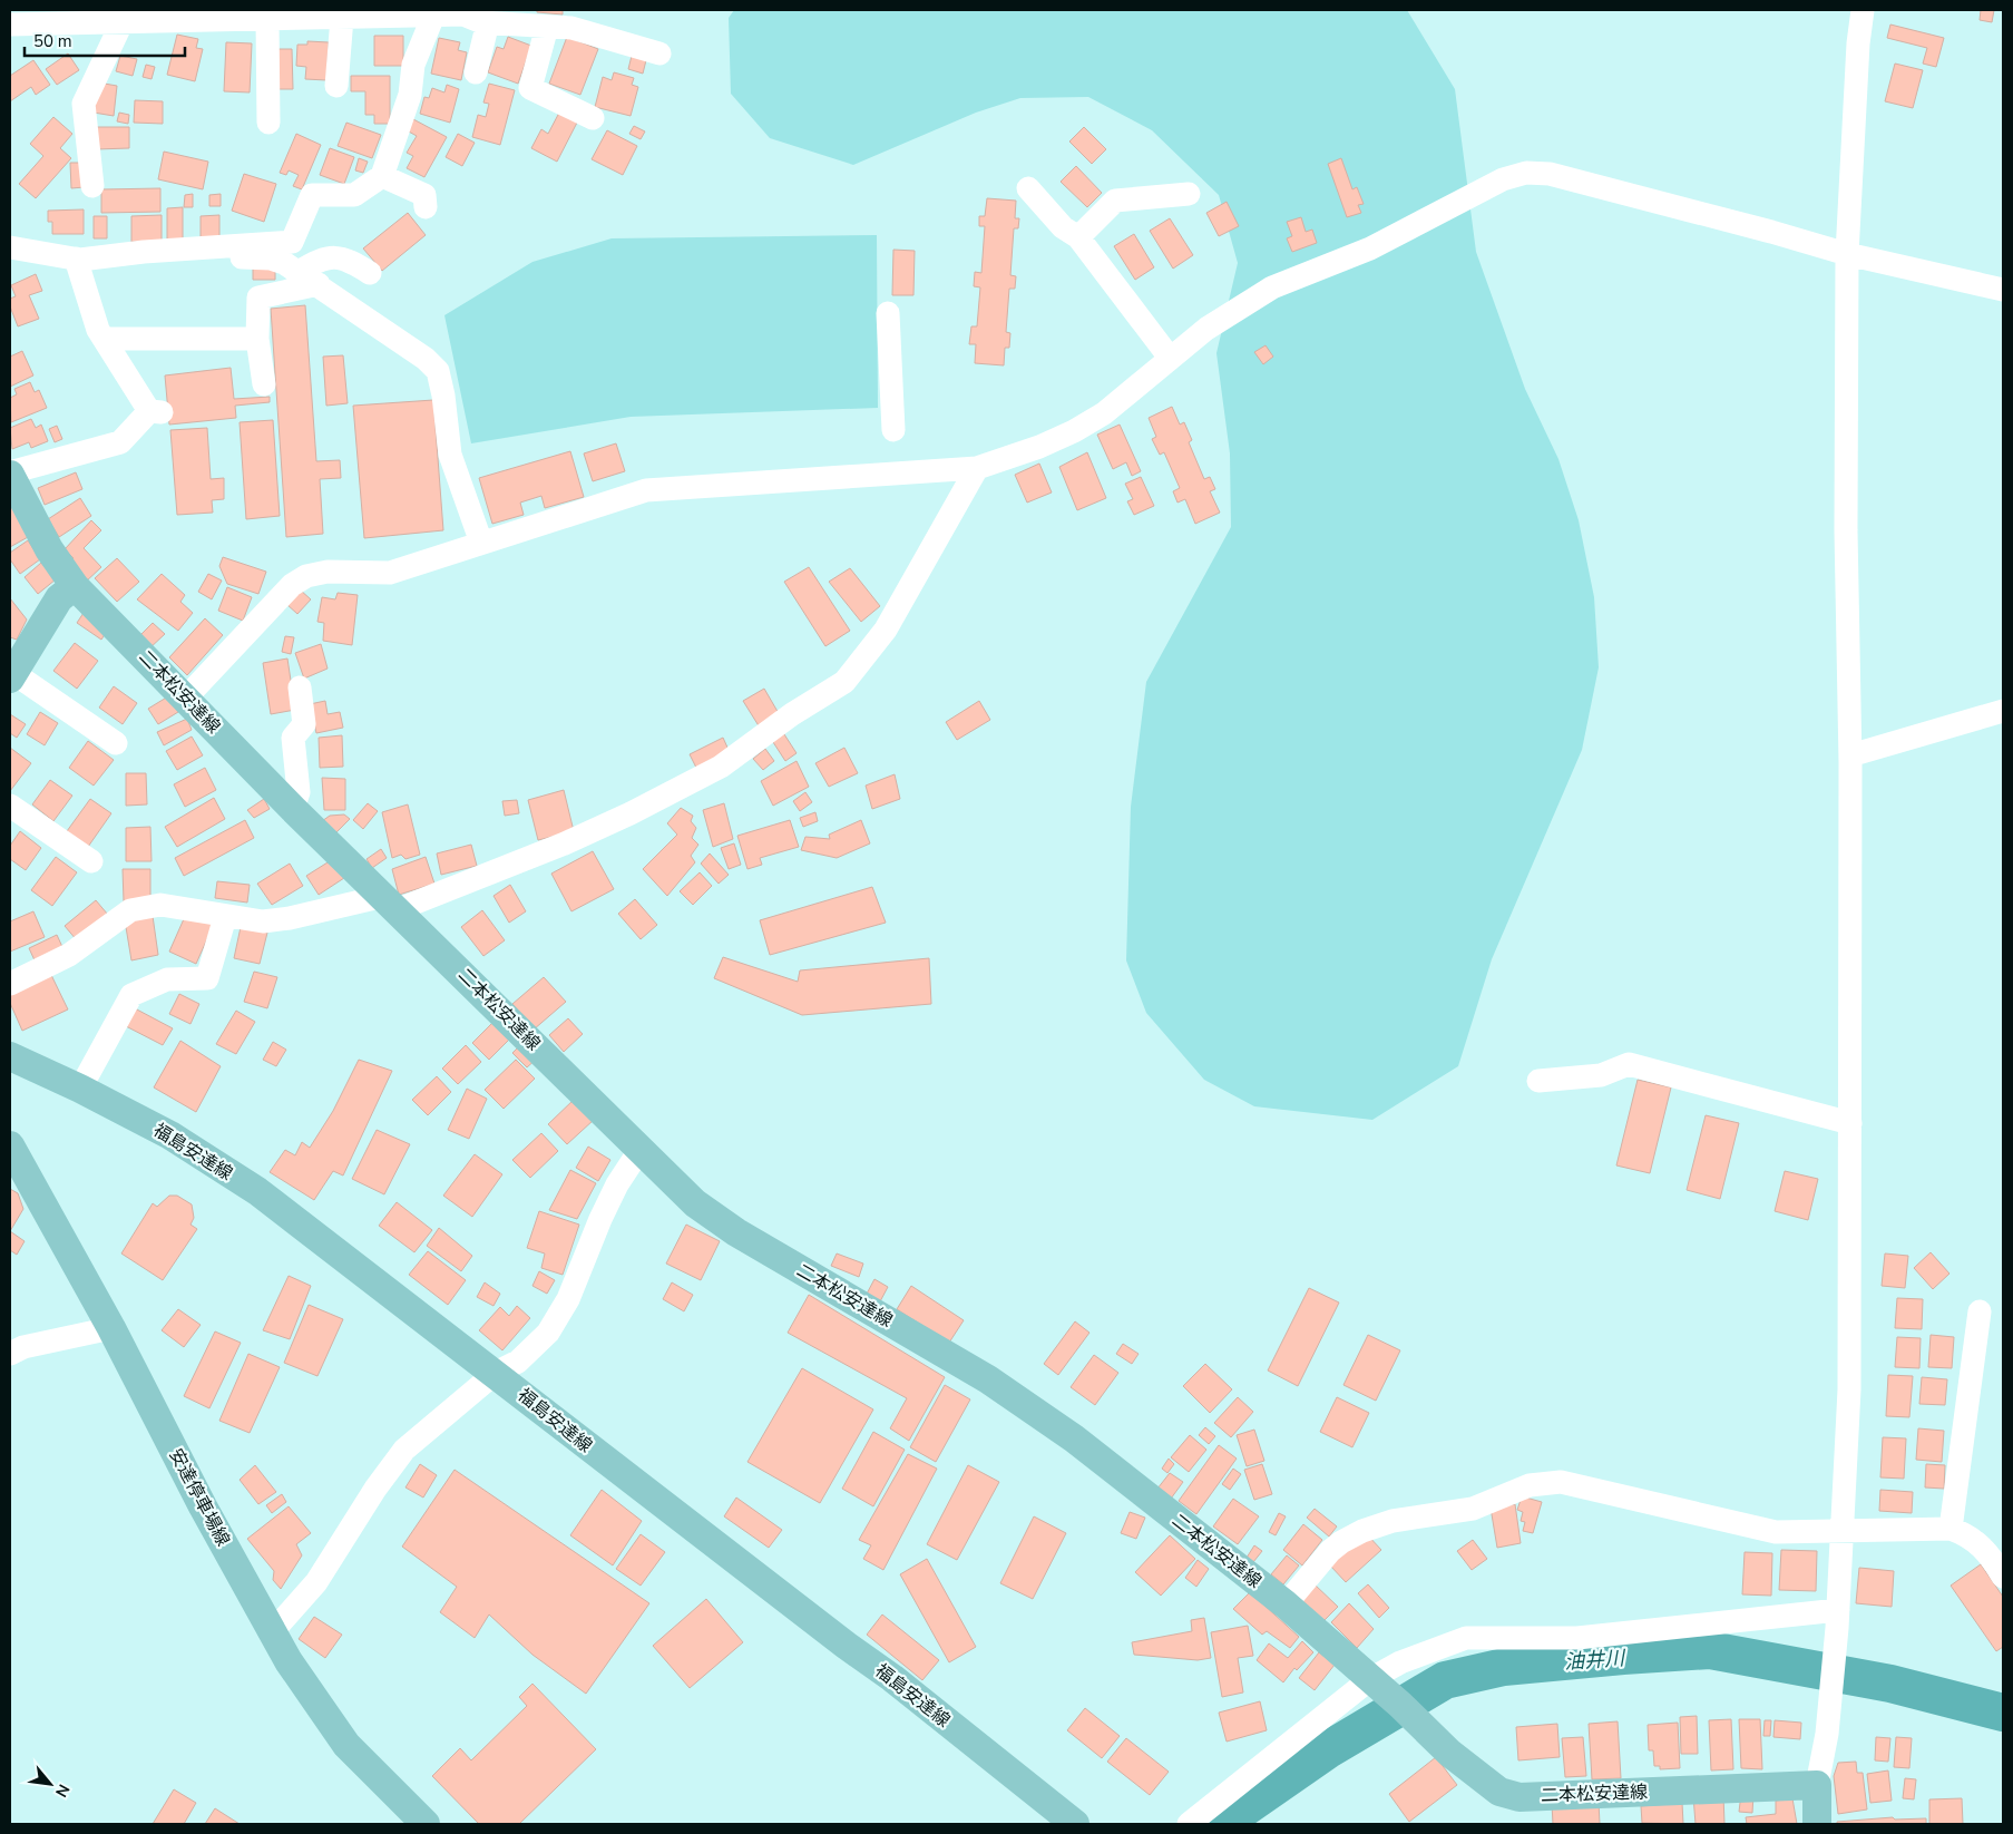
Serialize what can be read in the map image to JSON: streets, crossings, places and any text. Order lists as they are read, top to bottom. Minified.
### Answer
{"streets":{"main road":["二本松安達線","福島安達線","安達停車場線"]},"water":["油井川"],"scale_bar":"50 m","north":"bottom right"}
